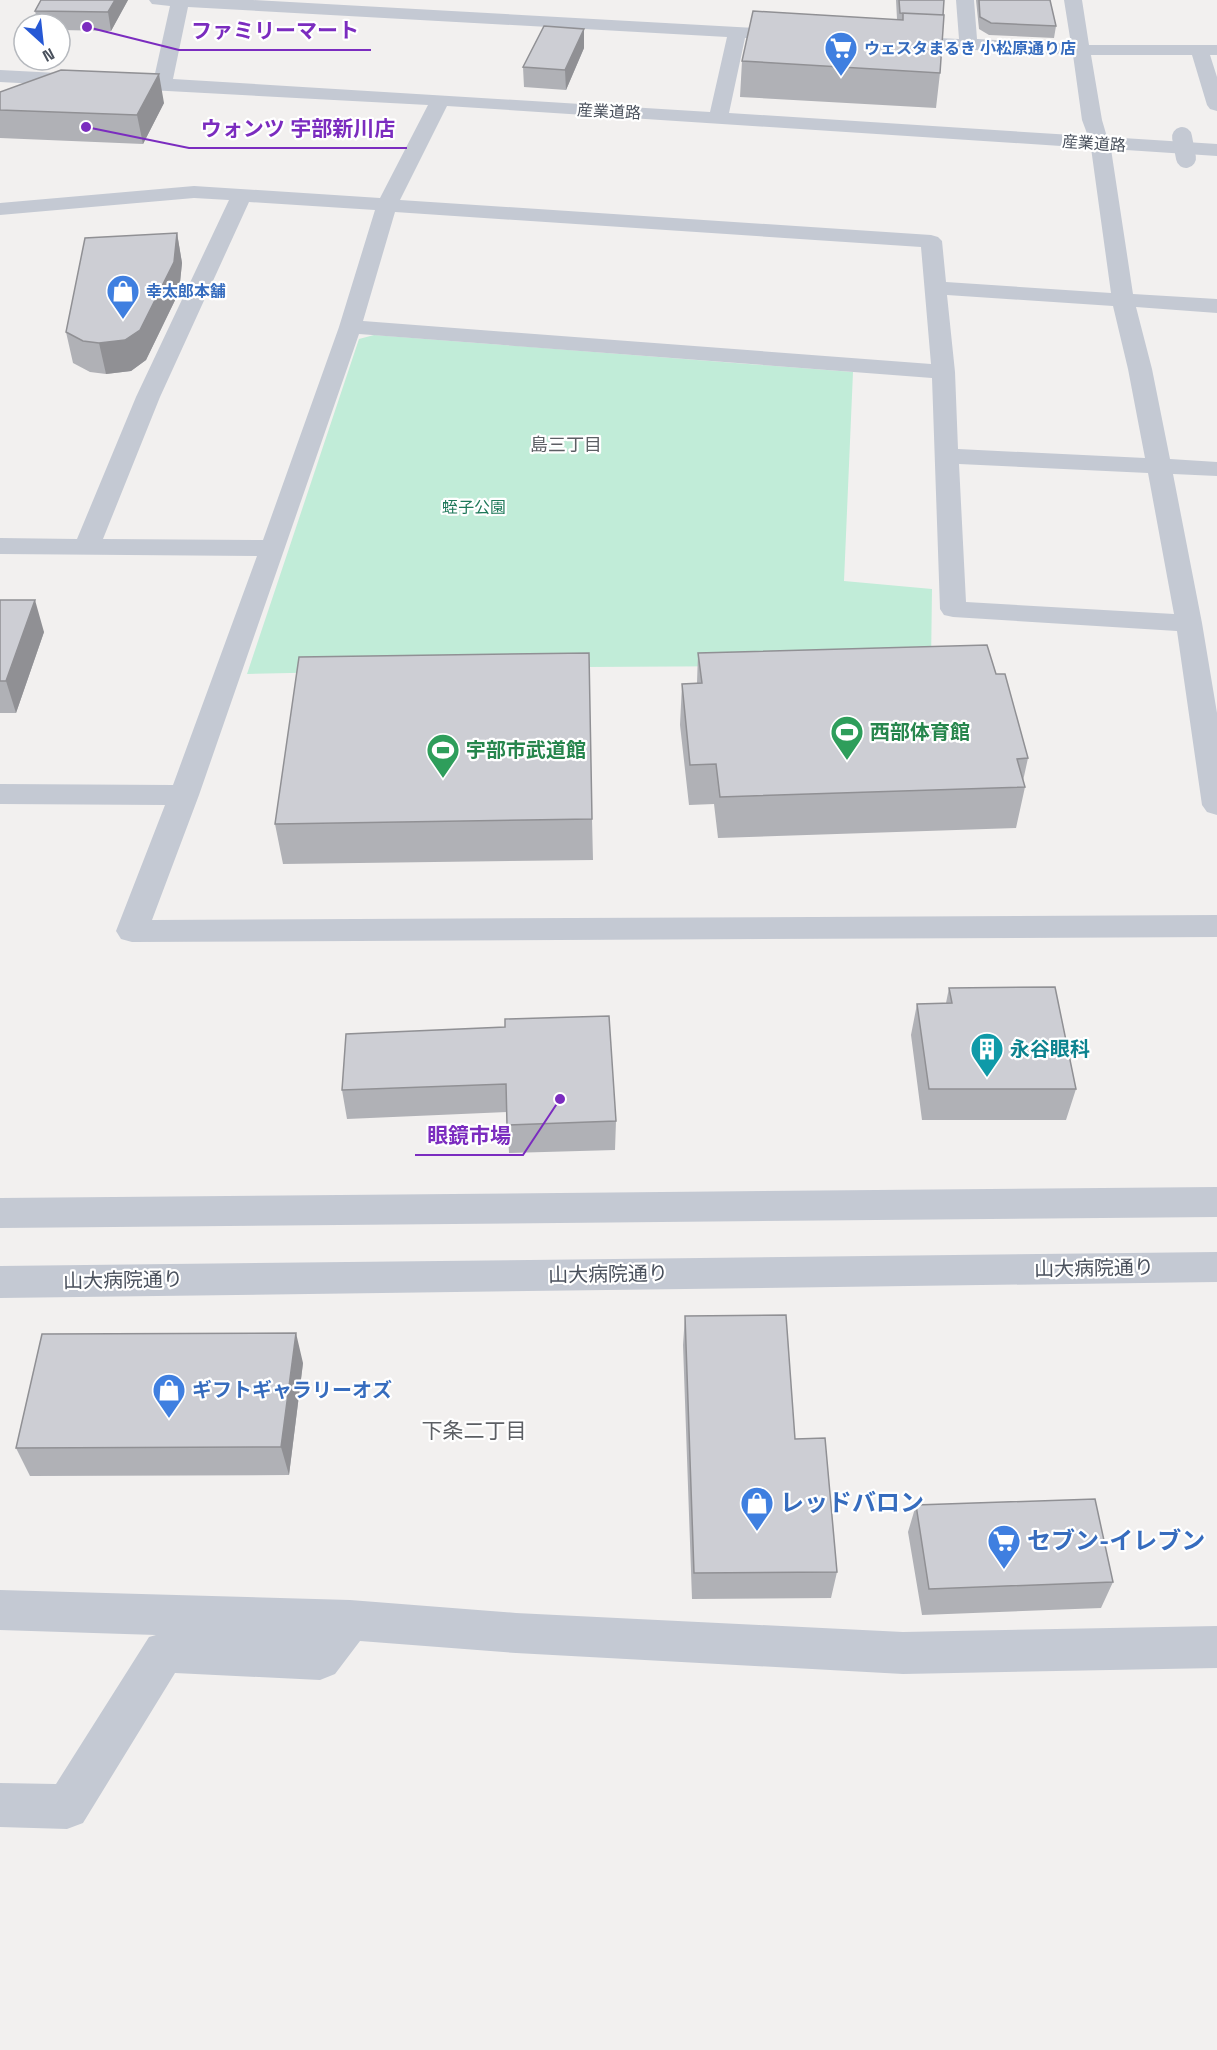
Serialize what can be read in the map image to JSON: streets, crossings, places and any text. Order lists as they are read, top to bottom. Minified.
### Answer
{"streets":{"street":["産業道路","山大病院通り"]},"districts":["島三丁目","下条二丁目"],"parks":["蛭子公園"],"places":{"other":["ファミリーマート","ウォンツ 宇部新川店","眼鏡市場"],"supermarket":["ウェスタまるき 小松原通り店","セブン-イレブン"],"shop":["幸太郎本舗","ギフトギャラリーオズ","レッドバロン"],"sports":["西部体育館","宇部市武道館"],"building":["永谷眼科"]},"north":"bottom right"}
